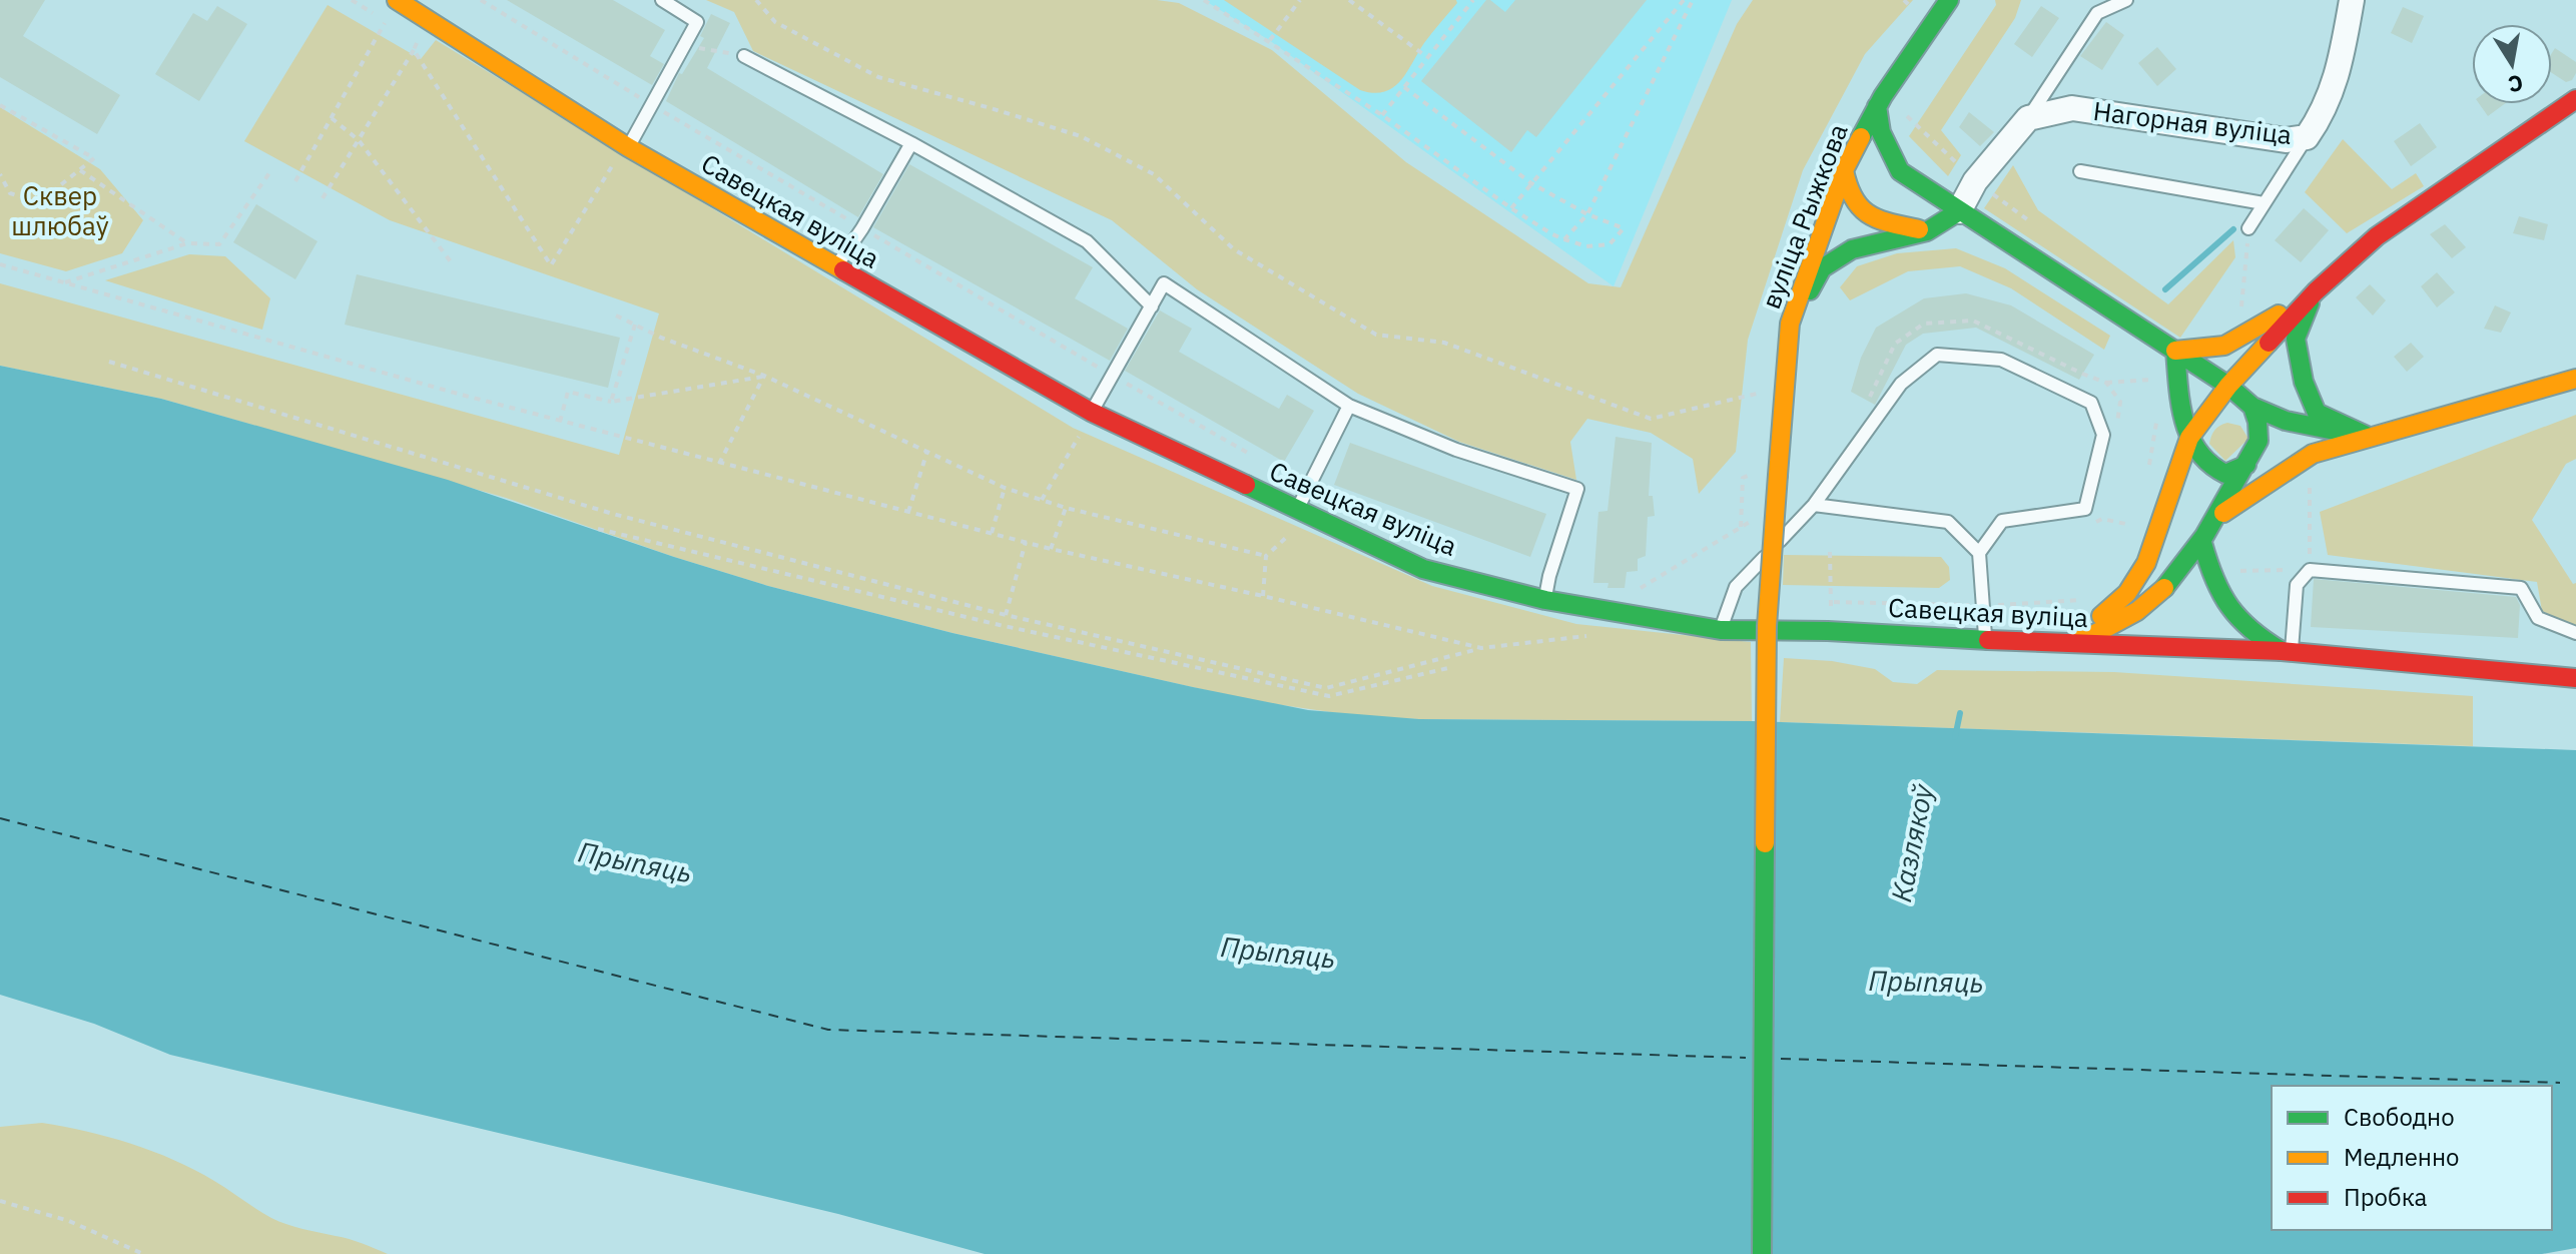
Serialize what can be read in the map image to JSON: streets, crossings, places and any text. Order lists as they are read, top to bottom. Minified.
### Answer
{"streets":{"main road":["Савецкая вуліца","вуліца Рыжкова"],"street":["Нагорная вуліца"]},"water":["Казлякоў","Прыпяць"],"parks":["Сквер шлюбаў"],"legend":["Свободно","Медленно","Пробка"],"north":"bottom"}
